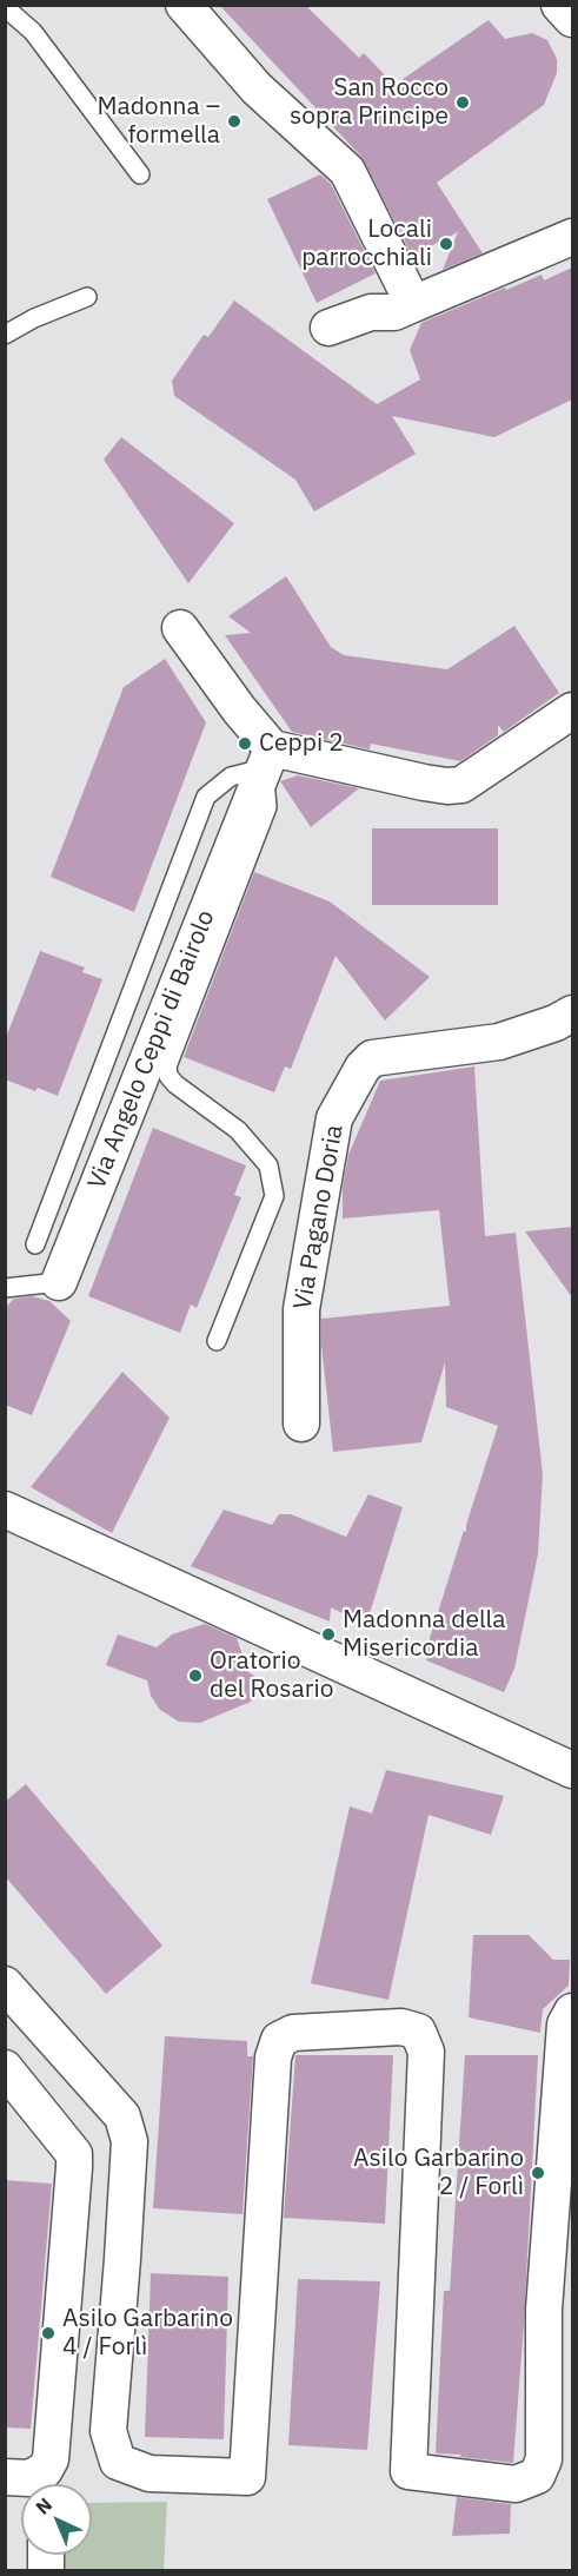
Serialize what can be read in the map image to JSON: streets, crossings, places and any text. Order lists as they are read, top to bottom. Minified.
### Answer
{"streets":{"street":["Via Angelo Ceppi di Bairolo","Via Pagano Doria"]},"places":["San Rocco sopra Principe","Madonna – formella","Locali parrocchiali","Ceppi 2","Madonna della Misericordia","Oratorio del Rosario","Asilo Garbarino 2 / Forlì","Asilo Garbarino 4 / Forlì"],"north":"top left"}
